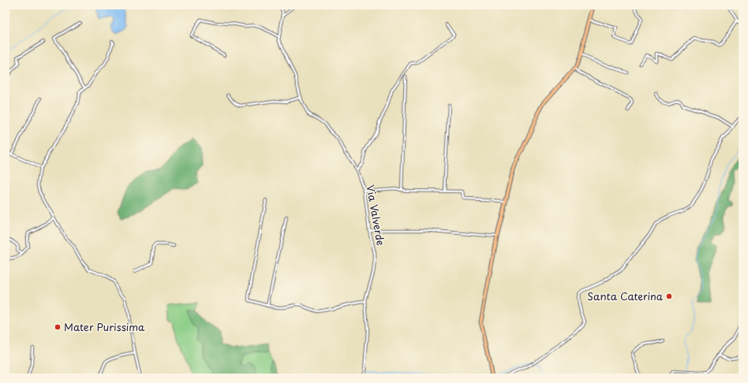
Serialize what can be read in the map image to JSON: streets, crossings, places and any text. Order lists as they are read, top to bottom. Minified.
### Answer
{"streets":{"street":["Via Valverde"]},"places":["Santa Caterina","Mater Purissima"]}
